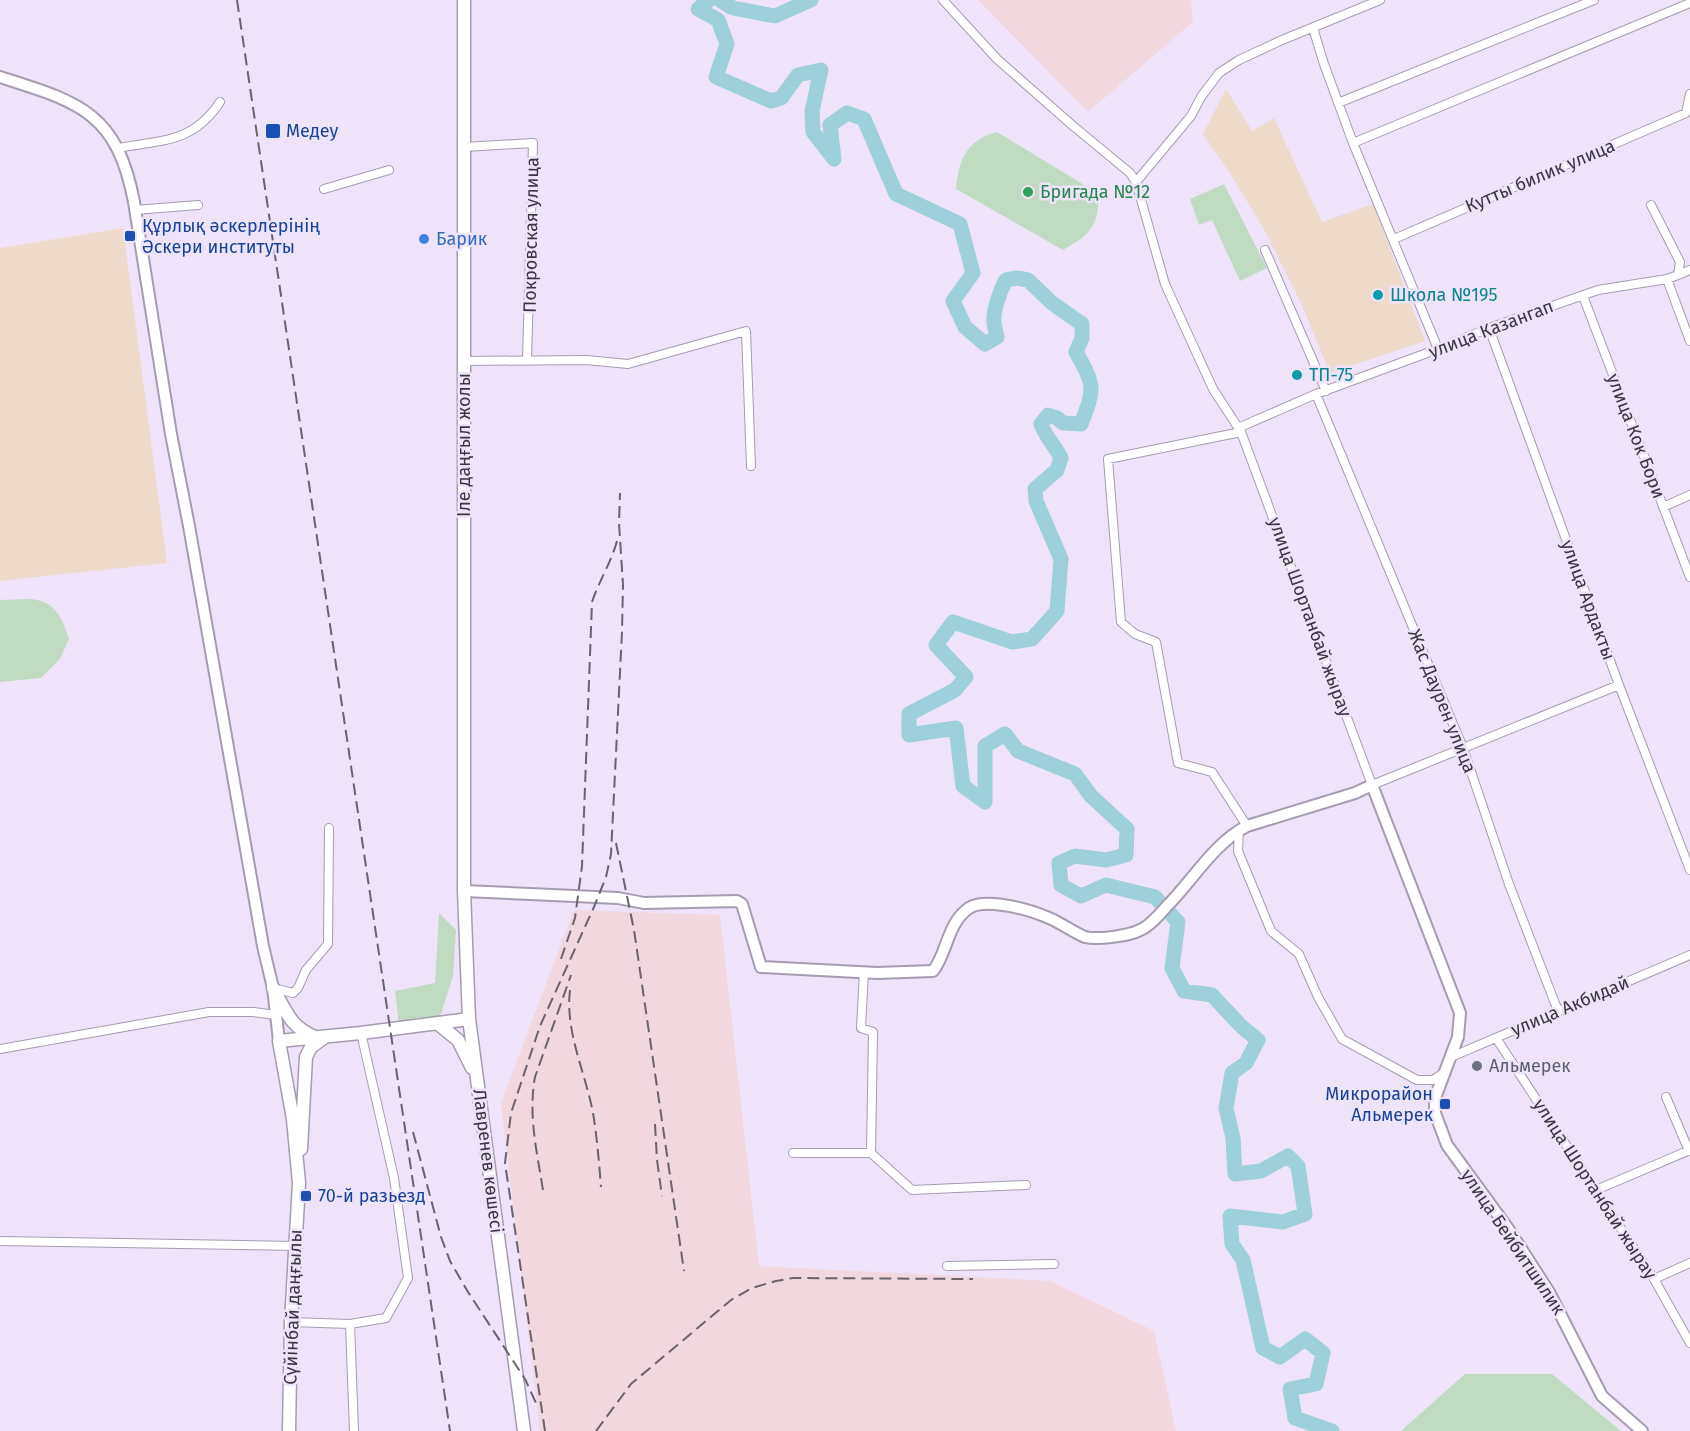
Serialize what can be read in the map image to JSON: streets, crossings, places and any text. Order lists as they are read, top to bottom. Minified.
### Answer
{"streets":{"main road":["Іле даңғыл жолы","Лавренев көшесі","Сүйінбай даңғылы"],"street":["Кутты билик улица","Покровская улица","улица Казангап","улица Кок Бори","улица Ардакты","улица Шортанбай жырау","Жас Даурен улица","улица Акбидай","улица Бейбитшилик"]},"crossings":[["Покровская улица","Іле даңғыл жолы"],["улица Казангап","улица Кок Бори"],["улица Казангап","улица Ардакты"],["улица Казангап","улица Шортанбай жырау"],["улица Казангап","Жас Даурен улица"],["Іле даңғыл жолы","Лавренев көшесі"],["улица Шортанбай жырау","улица Акбидай"],["улица Шортанбай жырау","улица Бейбитшилик"],["Жас Даурен улица","улица Акбидай"],["улица Акбидай","улица Бейбитшилик"]],"places":{"transit":["Медеу","Құрлық әскерлерінің Әскери институты","Микрорайон Альмерек","70-й разьезд"],"other":["Бригада №12","Барик","Школа №195","ТП-75","Альмерек"]}}
